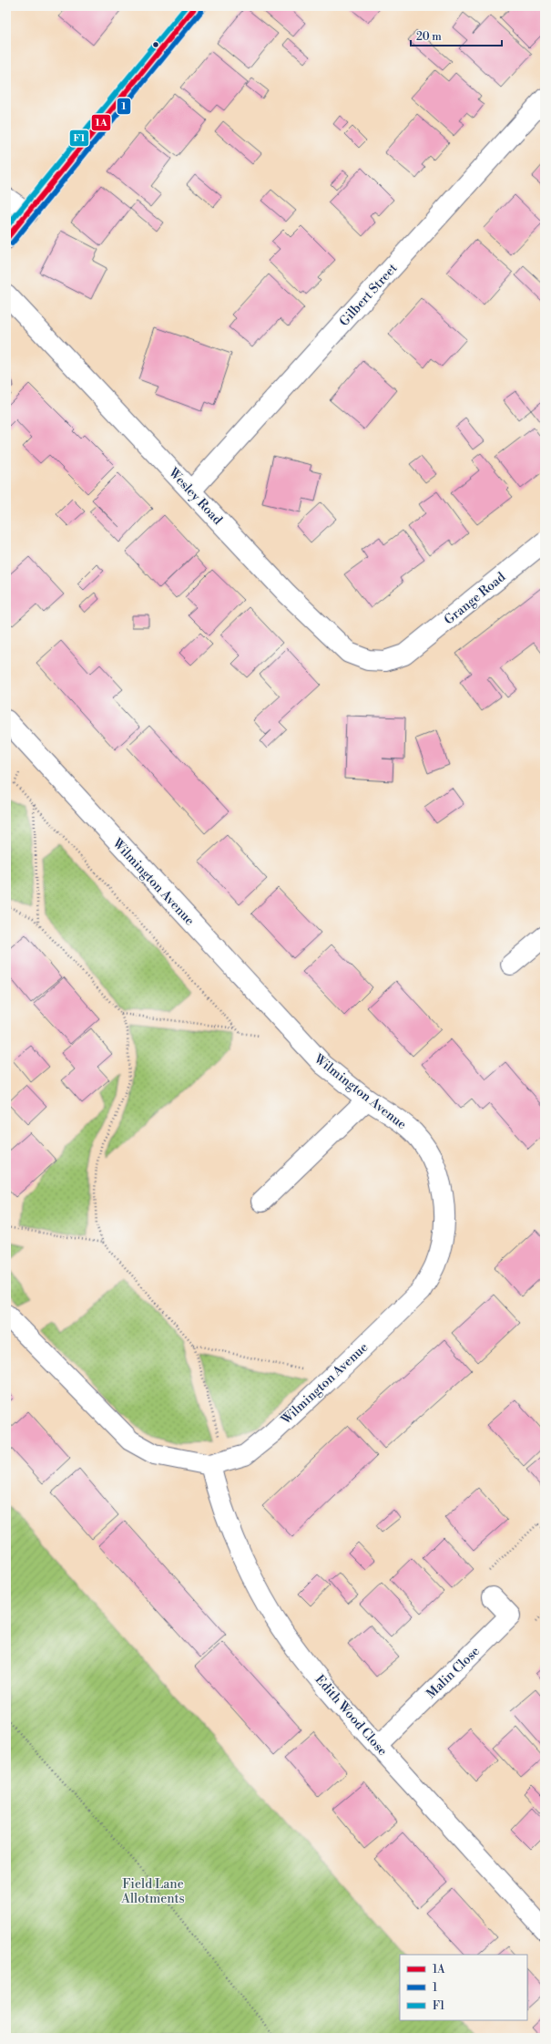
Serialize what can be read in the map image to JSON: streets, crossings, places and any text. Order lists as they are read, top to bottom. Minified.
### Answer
{"streets":{"street":["Gilbert Street","Wesley Road","Grange Road","Wilmington Avenue","Malin Close","Edith Wood Close"]},"crossings":[["Gilbert Street","Wesley Road"],["Wesley Road","Grange Road"],["Wilmington Avenue","Edith Wood Close"],["Malin Close","Edith Wood Close"]],"parks":["Field Lane Allotments"],"lines":["transit line 1A","transit line F1","transit line 1"],"legend":["1A","1","F1"],"scale_bar":"20 m"}
